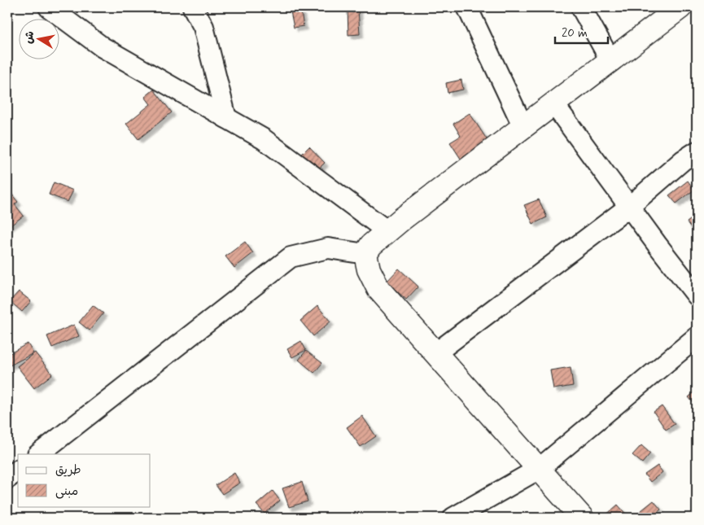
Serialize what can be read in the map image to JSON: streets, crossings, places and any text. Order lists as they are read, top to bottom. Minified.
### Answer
{"legend":["طريق","مبنى"],"scale_bar":"20 m","north":"left"}
